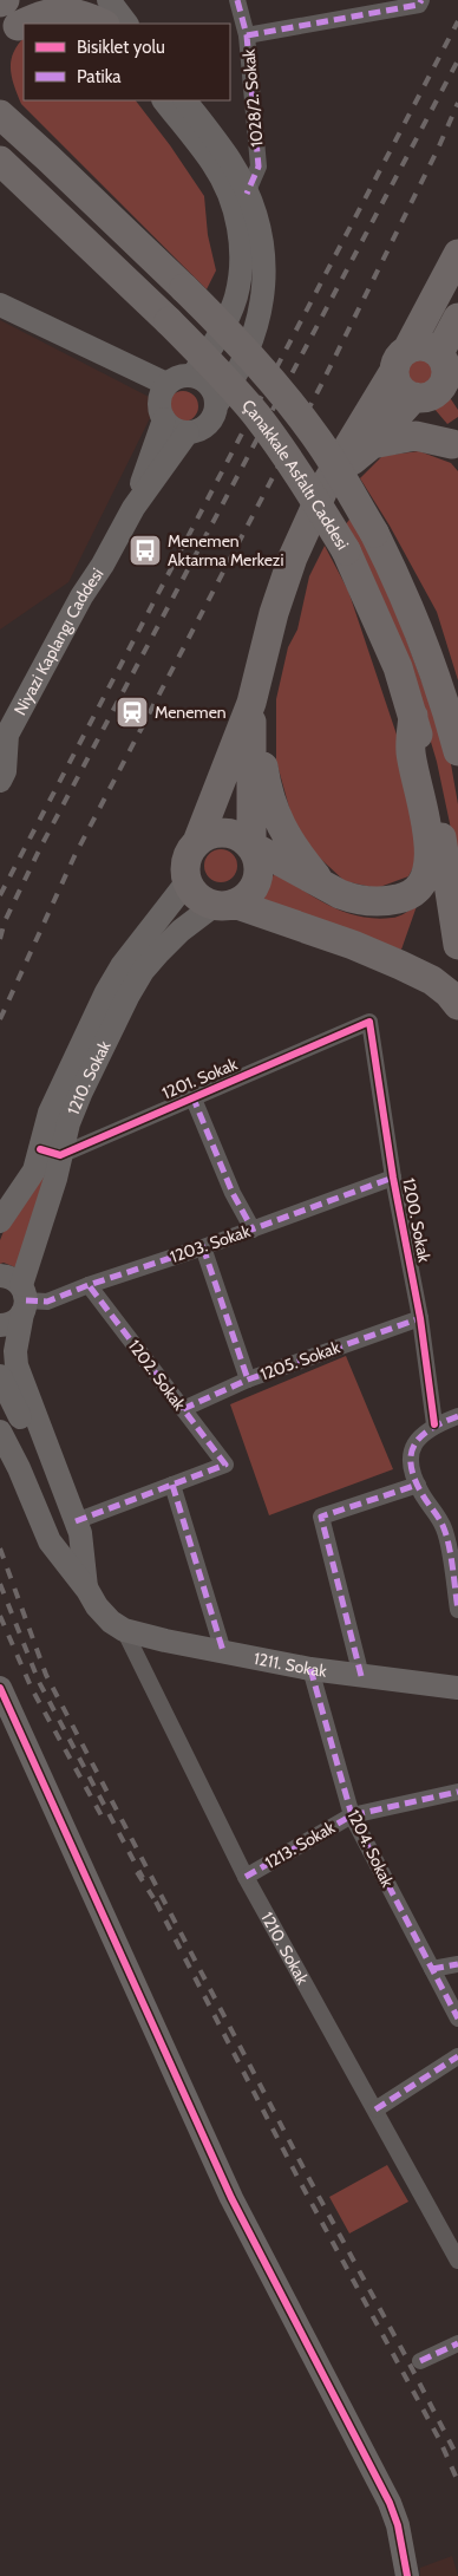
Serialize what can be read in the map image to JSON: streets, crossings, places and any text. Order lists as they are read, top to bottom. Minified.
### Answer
{"streets":{"highway":["Çanakkale Asfaltı Caddesi"],"street":["1028/2. Sokak","Niyazi Kaplangı Caddesi","1210. Sokak","1201. Sokak","1200. Sokak","1203. Sokak","1205. Sokak","1202. Sokak","1211. Sokak","1213. Sokak","1204. Sokak"]},"crossings":[["1210. Sokak","1201. Sokak"],["1210. Sokak","1203. Sokak"],["1210. Sokak","1211. Sokak"],["1210. Sokak","1213. Sokak"],["1201. Sokak","1200. Sokak"],["1200. Sokak","1203. Sokak"],["1200. Sokak","1205. Sokak"],["1203. Sokak","1202. Sokak"],["1205. Sokak","1202. Sokak"],["1211. Sokak","1204. Sokak"],["1213. Sokak","1204. Sokak"]],"places":{"bus stop":["Menemen Aktarma Merkezi"],"station":["Menemen"]},"legend":["Bisiklet yolu","Patika"]}
